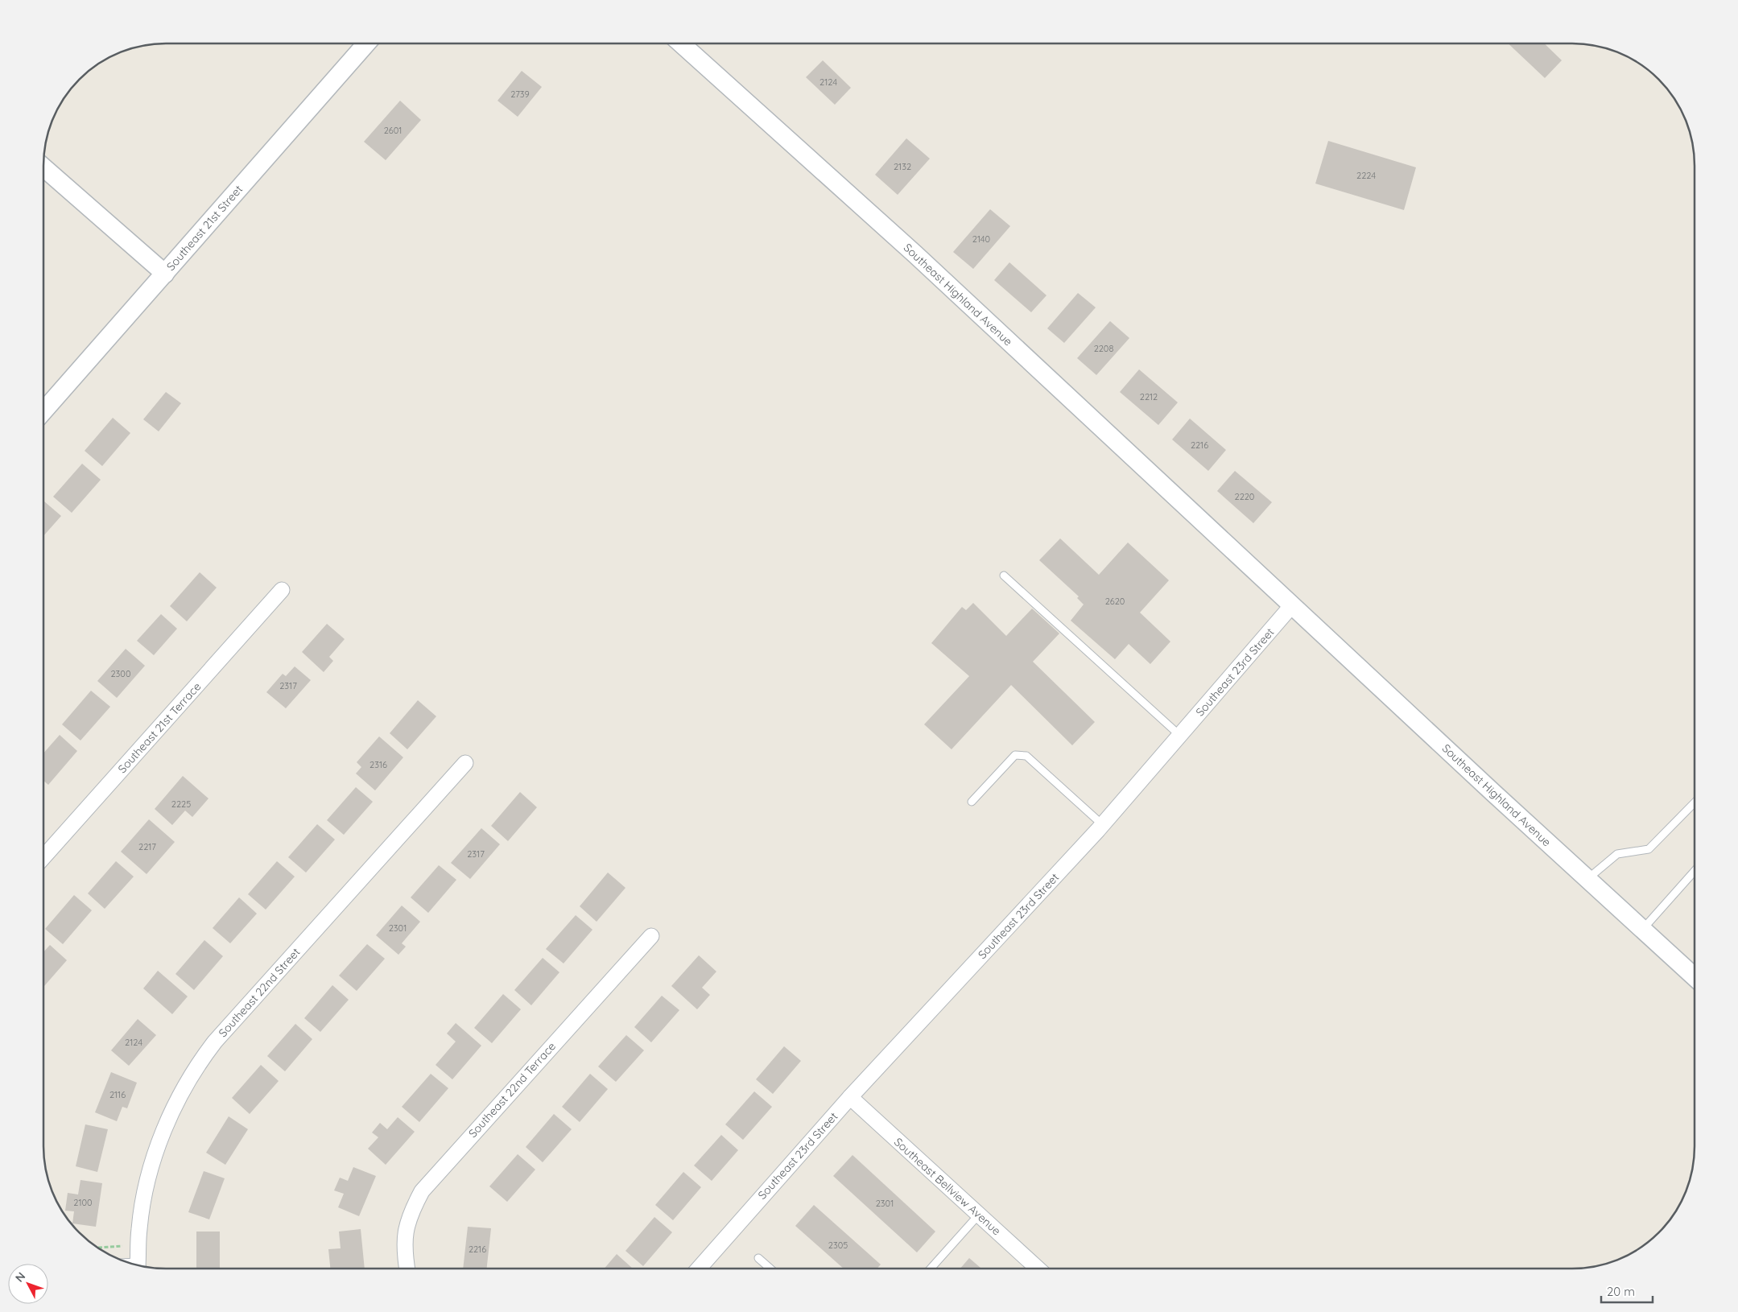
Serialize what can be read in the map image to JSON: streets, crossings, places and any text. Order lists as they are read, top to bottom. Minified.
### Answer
{"streets":{"street":["Southeast 21st Street","Southeast Highland Avenue","Southeast 23rd Street","Southeast 21st Terrace","Southeast 22nd Street","Southeast 22nd Terrace","Southeast Bellview Avenue"]},"crossings":[["Southeast Highland Avenue","Southeast 23rd Street"],["Southeast 23rd Street","Southeast Bellview Avenue"]],"house_numbers":["2124","2739","2601","2132","2224","2140","2208","2212","2216","2220","2620","2300","2317","2316","2225","2217","2317","2301","2124","2116","2100","2301","2305","2216"],"scale_bar":"20 m","north":"top left"}
